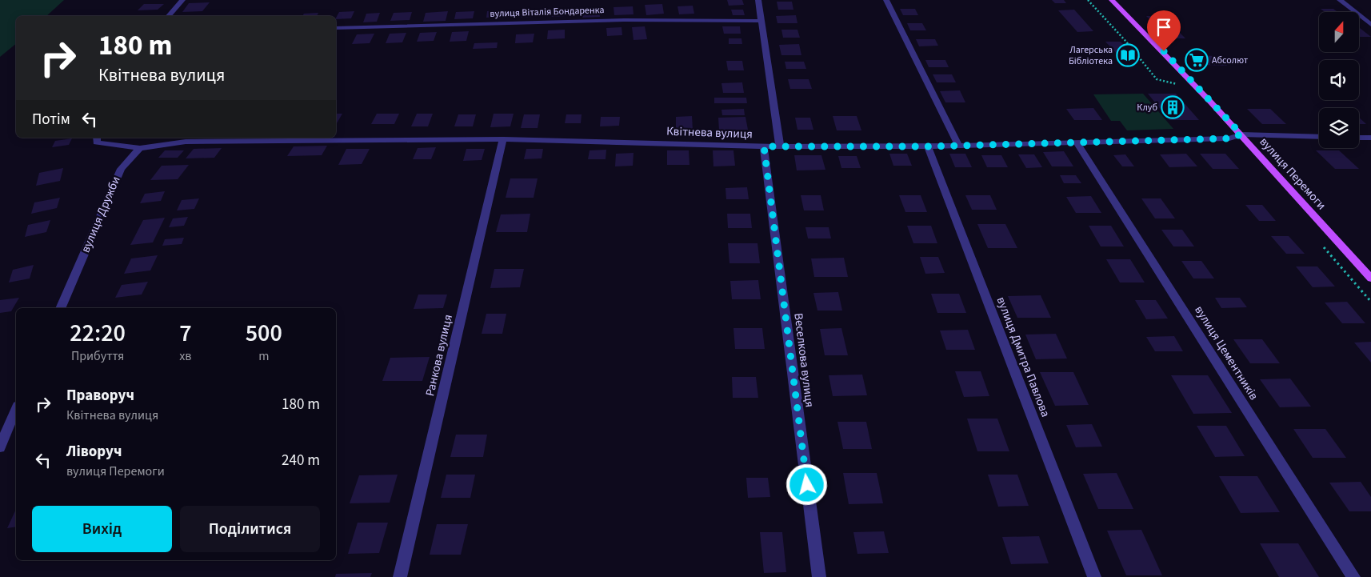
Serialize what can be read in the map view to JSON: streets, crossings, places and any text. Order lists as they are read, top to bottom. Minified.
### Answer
{"streets":{"main road":["вулиця Перемоги"],"street":["вулиця Віталія Бондаренка","Квітнева вулиця","вулиця Дружби","вулиця Цементників","Ранкова вулиця","вулиця Дмитра Павлова","Веселкова вулиця"]},"crossings":[["Квітнева вулиця","вулиця Перемоги"],["Квітнева вулиця","вулиця Дружби"],["Квітнева вулиця","вулиця Цементників"],["Квітнева вулиця","Ранкова вулиця"],["Квітнева вулиця","вулиця Дмитра Павлова"],["Квітнева вулиця","Веселкова вулиця"]],"places":{"library":["Лагерська Бібліотека"],"supermarket":["Абсолют"],"building":["Клуб"]},"north":"top","page":{"turn":["180 m","Квітнева вулиця"],"then":"Потім","eta":["22:20","Прибуття","7","хв","500","m"],"list":[{"name":"Праворуч","note":"Квітнева вулиця","value":"180 m"},{"name":"Ліворуч","note":"вулиця Перемоги","value":"240 m"}],"buttons":["Вихід","Поділитися"]}}
